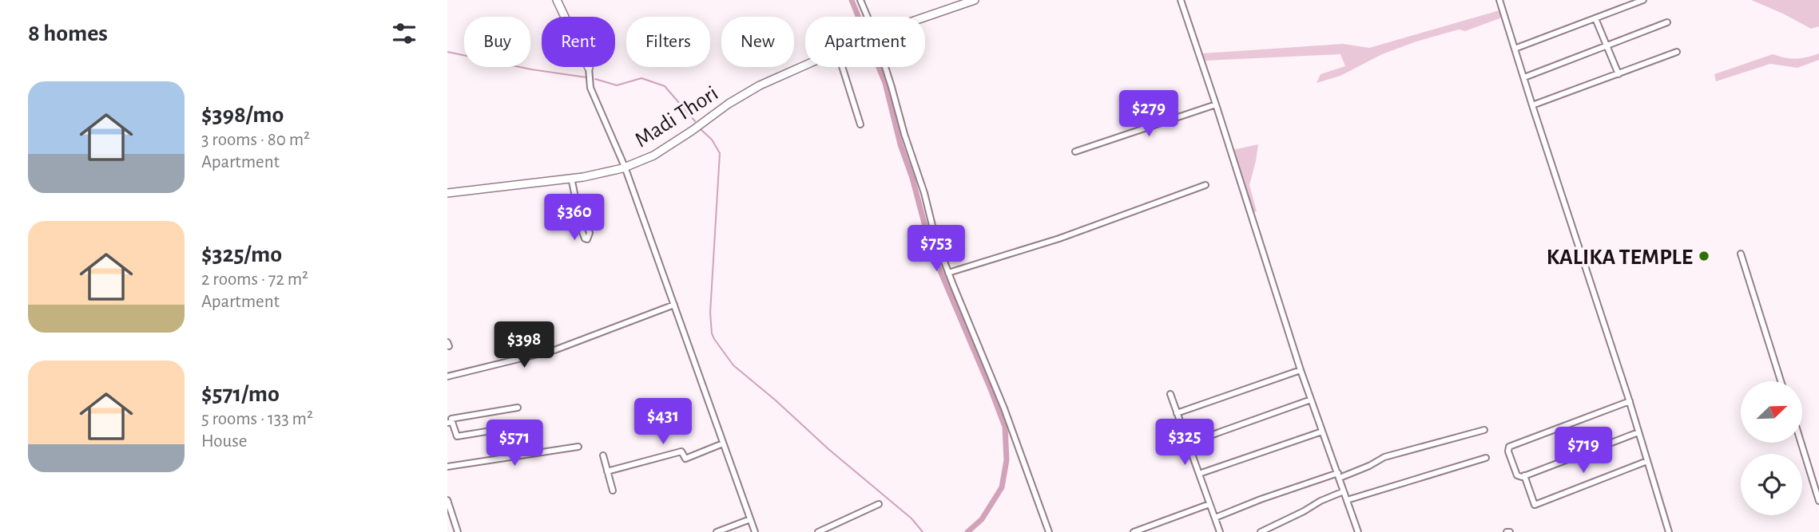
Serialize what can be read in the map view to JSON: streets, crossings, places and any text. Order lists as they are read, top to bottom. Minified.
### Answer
{"streets":{"main road":["Madi Thori"]},"places":["KALIKA TEMPLE"],"north":"top right","page":{"heading":"8 homes","chip":["Buy","Rent","Filters","New","Apartment"],"list":[{"name":"$398/mo","note":"3 rooms · 80 m² · Apartment"},{"name":"$325/mo","note":"2 rooms · 72 m² · Apartment"},{"name":"$571/mo","note":"5 rooms · 133 m² · House"}],"price":["$279","$360","$753","$398","$431","$325","$571","$719"]}}
